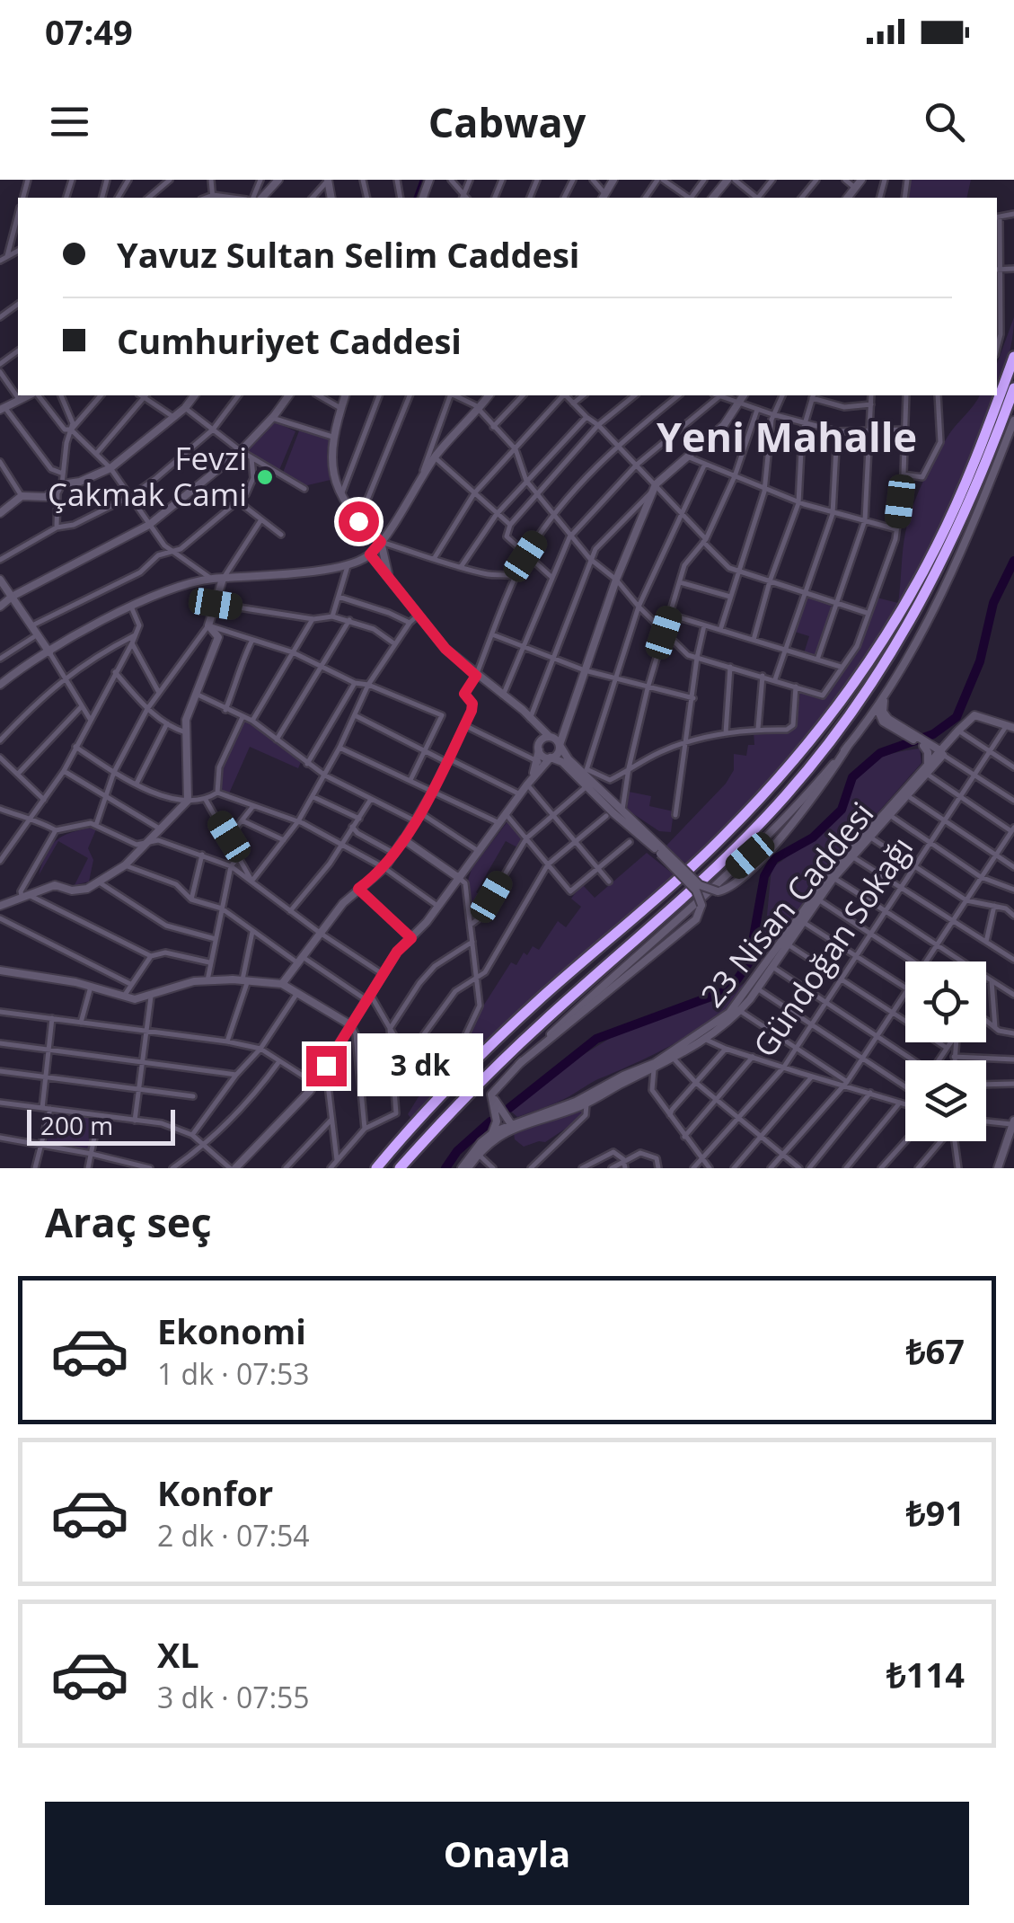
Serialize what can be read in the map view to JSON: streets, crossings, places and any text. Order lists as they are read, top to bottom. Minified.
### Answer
{"streets":{"street":["23 Nisan Caddesi","Gündoğan Sokağı"]},"districts":["Yeni Mahalle"],"places":["Fevzi Çakmak Cami"],"scale_bar":"200 m","page":{"status":"07:49","header":"Cabway","banner":["Yavuz Sultan Selim Caddesi","Cumhuriyet Caddesi"],"bubble":"3 dk","scale":"200 m","heading":"Araç seç","list":[{"name":"Ekonomi","note":"1 dk · 07:53","value":"₺67"},{"name":"Konfor","note":"2 dk · 07:54","value":"₺91"},{"name":"XL","note":"3 dk · 07:55","value":"₺114"}],"buttons":"Onayla"}}
